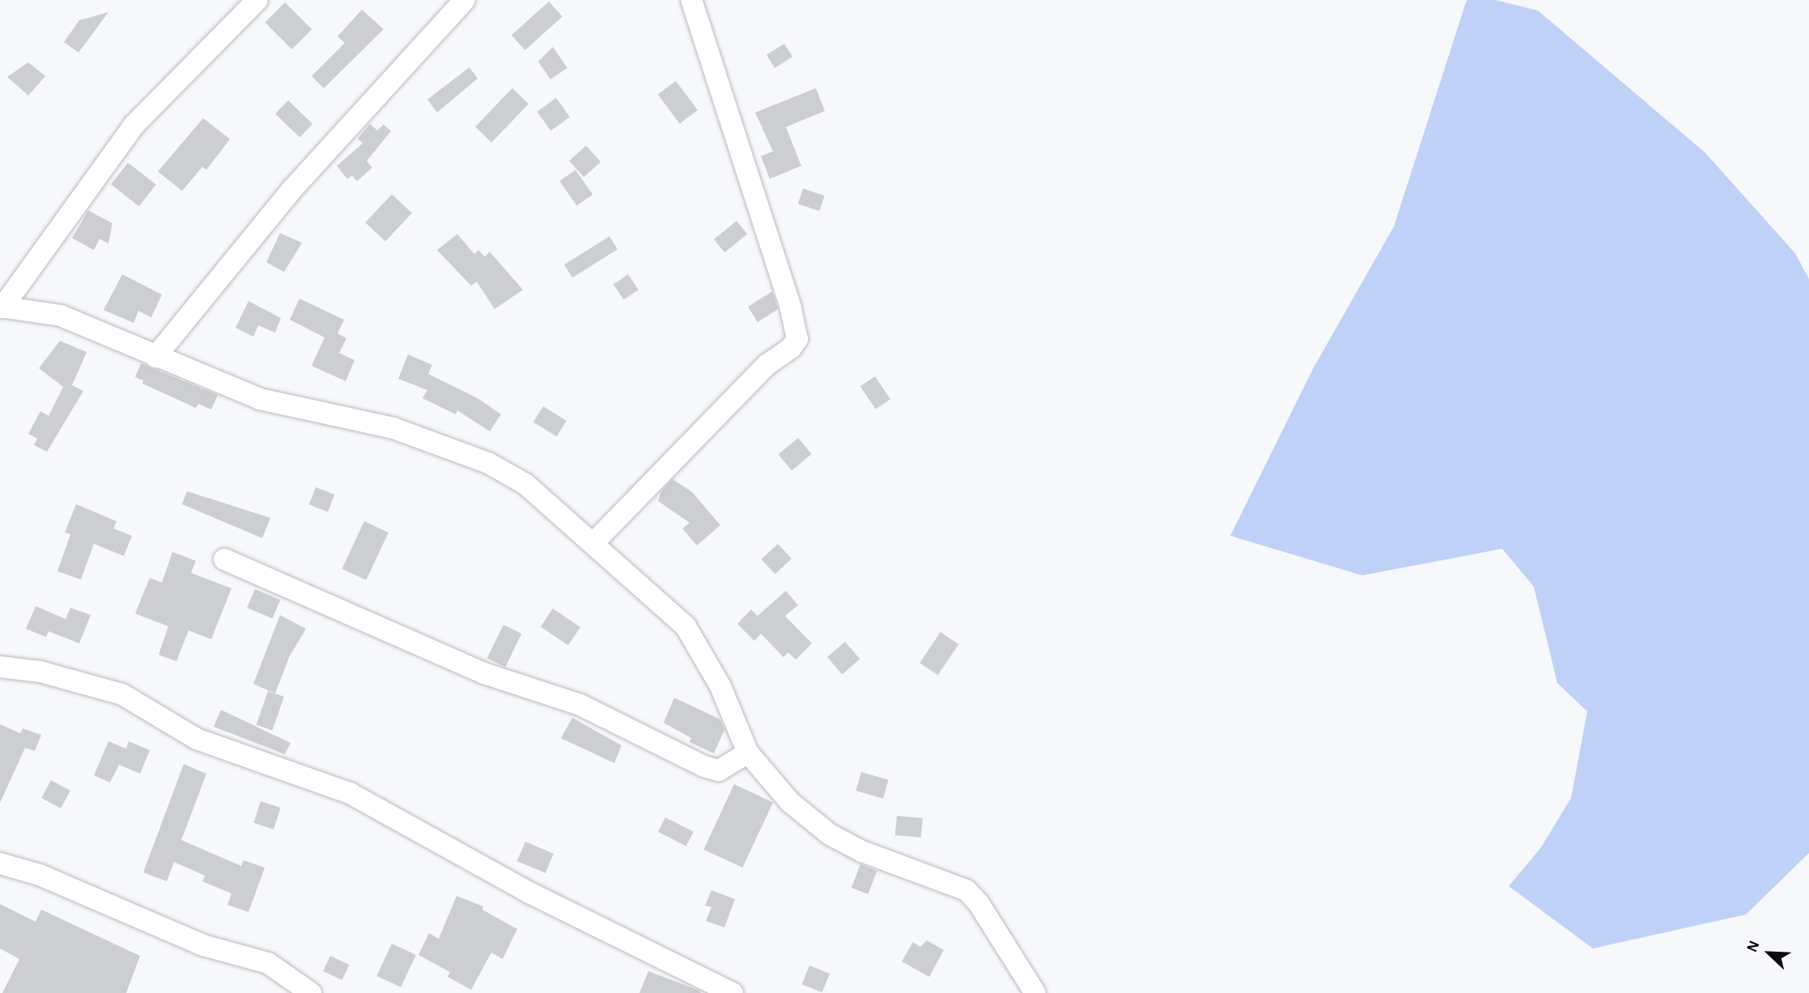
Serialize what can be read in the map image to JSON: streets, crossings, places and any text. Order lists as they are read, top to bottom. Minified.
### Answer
{"north":"top left"}
